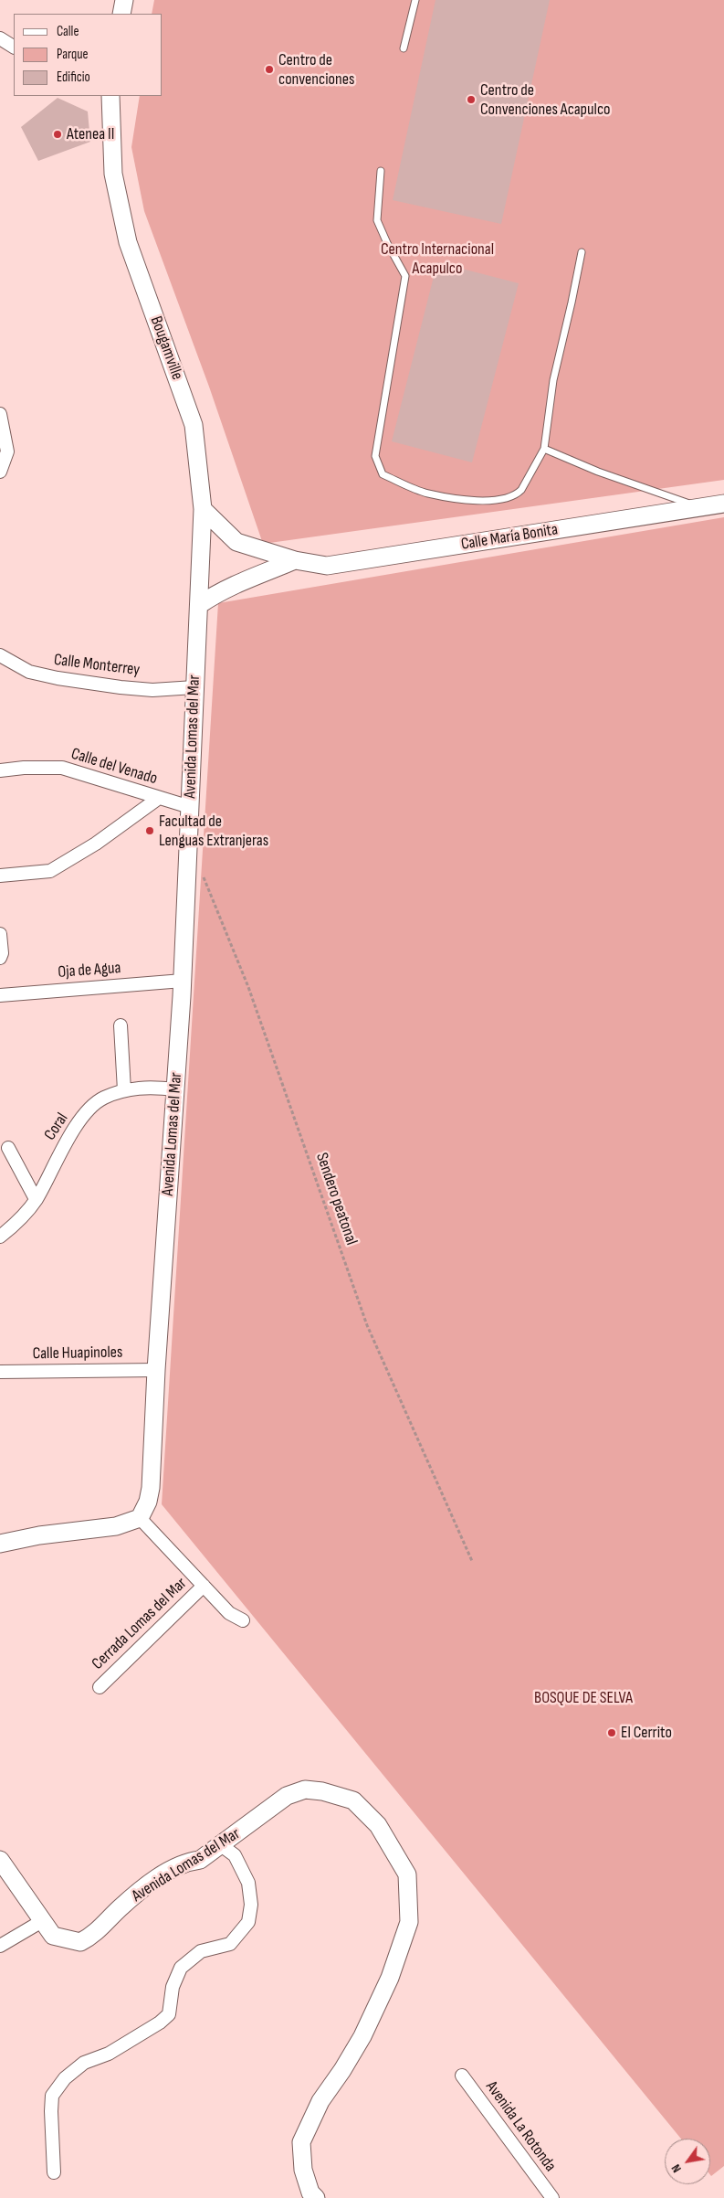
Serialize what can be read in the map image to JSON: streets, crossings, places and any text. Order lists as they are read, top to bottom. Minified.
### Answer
{"streets":{"main road":["Bougamville","Calle María Bonita","Avenida Lomas del Mar"],"street":["Calle Monterrey","Calle del Venado","Oja de Agua","Coral","Calle Huapinoles","Cerrada Lomas del Mar","Avenida La Rotonda"],"path":["Sendero peatonal"]},"crossings":[["Bougamville","Calle María Bonita"],["Bougamville","Avenida Lomas del Mar"],["Calle Monterrey","Avenida Lomas del Mar"],["Avenida Lomas del Mar","Calle del Venado"],["Avenida Lomas del Mar","Oja de Agua"],["Avenida Lomas del Mar","Coral"],["Avenida Lomas del Mar","Calle Huapinoles"],["Avenida Lomas del Mar","Cerrada Lomas del Mar"]],"parks":["Centro Internacional Acapulco","BOSQUE DE SELVA"],"places":["Centro de convenciones","Centro de Convenciones Acapulco","Atenea II","Facultad de Lenguas Extranjeras","El Cerrito"],"legend":["Calle","Parque","Edificio"],"north":"bottom left"}
